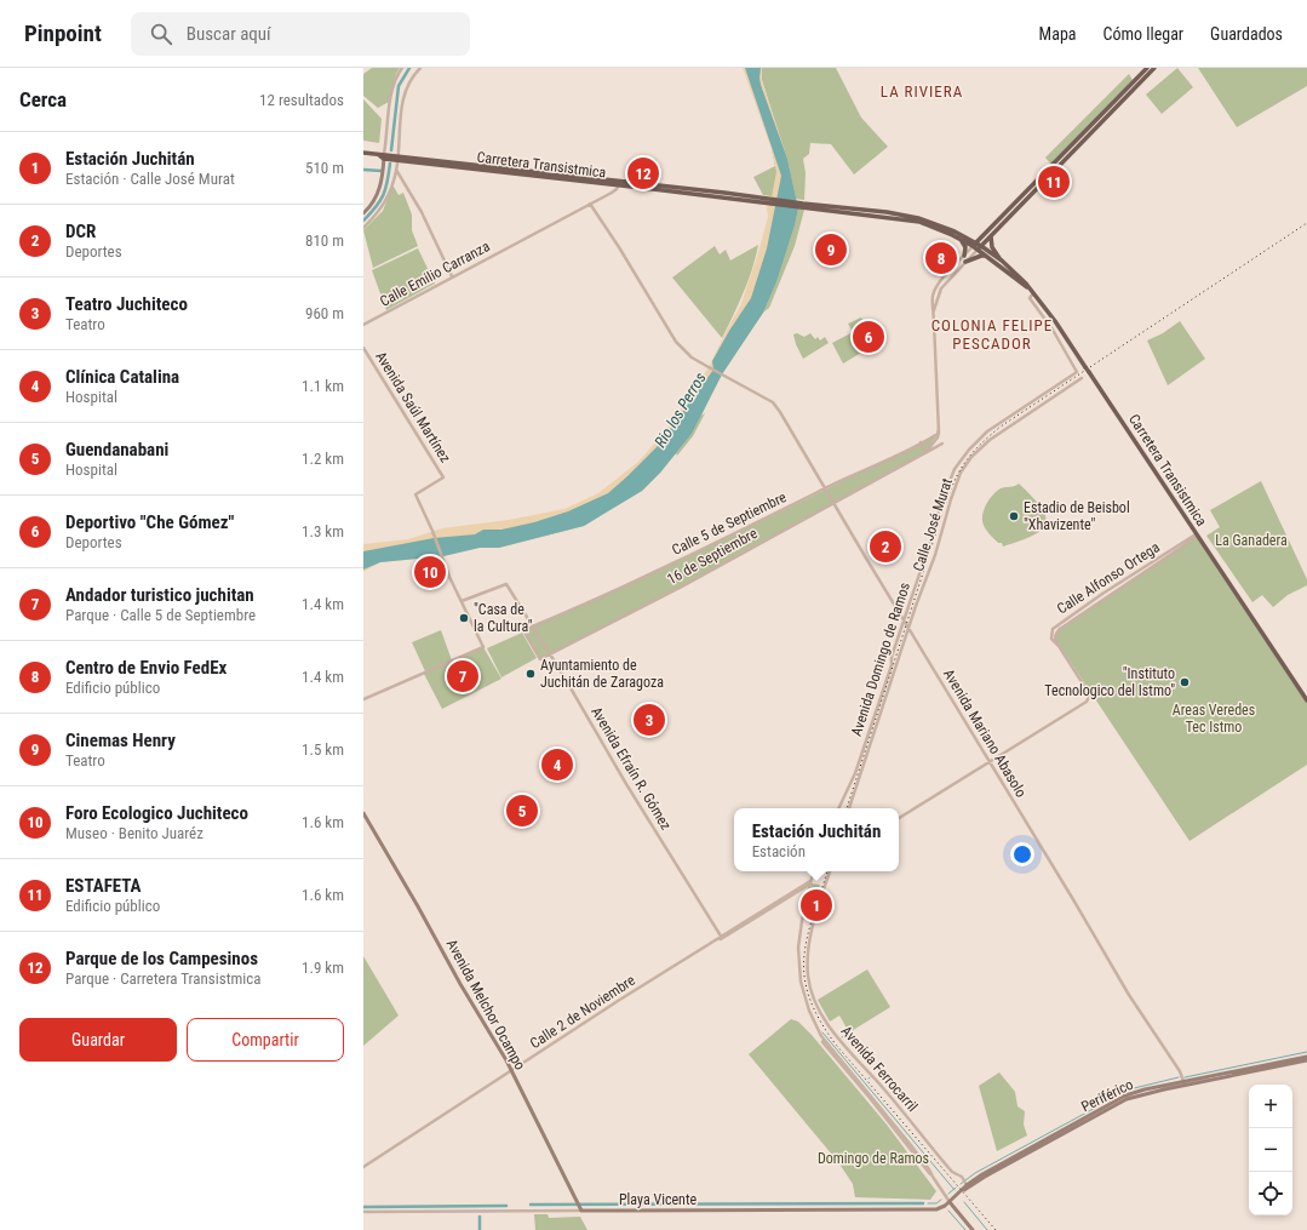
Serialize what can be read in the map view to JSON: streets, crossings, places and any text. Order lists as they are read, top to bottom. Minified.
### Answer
{"streets":{"main road":["Carretera Transistmica","Avenida Melchor Ocampo","Periférico","Playa Vicente"],"street":["Calle Emilio Carranza","Avenida Saúl Martínez","Calle 5 de Septiembre","Calle José Murat","16 de Septiembre","Avenida Domingo de Ramos","Avenida Mariano Abasolo","Avenida Efraín R. Gómez","Calle 2 de Noviembre","Avenida Ferrocarril"]},"crossings":[["Carretera Transistmica","Calle Emilio Carranza"],["Carretera Transistmica","Avenida Domingo de Ramos"],["Calle Emilio Carranza","Avenida Mariano Abasolo"],["Avenida Saúl Martínez","Avenida Efraín R. Gómez"],["Calle 5 de Septiembre","16 de Septiembre"],["Calle 5 de Septiembre","Avenida Mariano Abasolo"],["Calle 5 de Septiembre","Avenida Efraín R. Gómez"],["Calle José Murat","Avenida Mariano Abasolo"],["16 de Septiembre","Avenida Mariano Abasolo"],["16 de Septiembre","Avenida Efraín R. Gómez"],["Avenida Domingo de Ramos","Avenida Mariano Abasolo"],["Avenida Mariano Abasolo","Periférico"],["Avenida Efraín R. Gómez","Calle 2 de Noviembre"],["Avenida Melchor Ocampo","Calle 2 de Noviembre"],["Avenida Melchor Ocampo","Playa Vicente"],["Avenida Ferrocarril","Periférico"],["Periférico","Playa Vicente"]],"districts":["LA RIVIERA","COLONIA FELIPE PESCADOR"],"water":["Rio los Perros"],"parks":["La Ganadera","Areas Veredes Tec Istmo","Domingo de Ramos"],"places":["Estadio de Beisbol \"Xhavizente\"","\"Casa de la Cultura\"","Ayuntamiento de Juchitán de Zaragoza","\"Instituto Tecnologico del Istmo\""],"page":{"header":"Pinpoint","search":"Buscar aquí","nav":["Mapa","Cómo llegar","Guardados"],"heading":["Cerca","12 resultados"],"list":[{"mark":"1","name":"Estación Juchitán","note":"Estación · Calle José Murat","value":"510 m"},{"mark":"2","name":"DCR","note":"Deportes","value":"810 m"},{"mark":"3","name":"Teatro Juchiteco","note":"Teatro","value":"960 m"},{"mark":"4","name":"Clínica Catalina","note":"Hospital","value":"1.1 km"},{"mark":"5","name":"Guendanabani","note":"Hospital","value":"1.2 km"},{"mark":"6","name":"Deportivo \"Che Gómez\"","note":"Deportes","value":"1.3 km"},{"mark":"7","name":"Andador turistico juchitan","note":"Parque · Calle 5 de Septiembre","value":"1.4 km"},{"mark":"8","name":"Centro de Envio FedEx","note":"Edificio público","value":"1.4 km"},{"mark":"9","name":"Cinemas Henry","note":"Teatro","value":"1.5 km"},{"mark":"10","name":"Foro Ecologico Juchiteco","note":"Museo · Benito Juaréz","value":"1.6 km"},{"mark":"11","name":"ESTAFETA","note":"Edificio público","value":"1.6 km"},{"mark":"12","name":"Parque de los Campesinos","note":"Parque · Carretera Transistmica","value":"1.9 km"}],"pins":["12","11","9","8","6","2","10","7","3","4","5","1"],"popup":["Estación Juchitán","Estación"],"buttons":["Guardar","Compartir"],"map_buttons":["+","−"]}}
